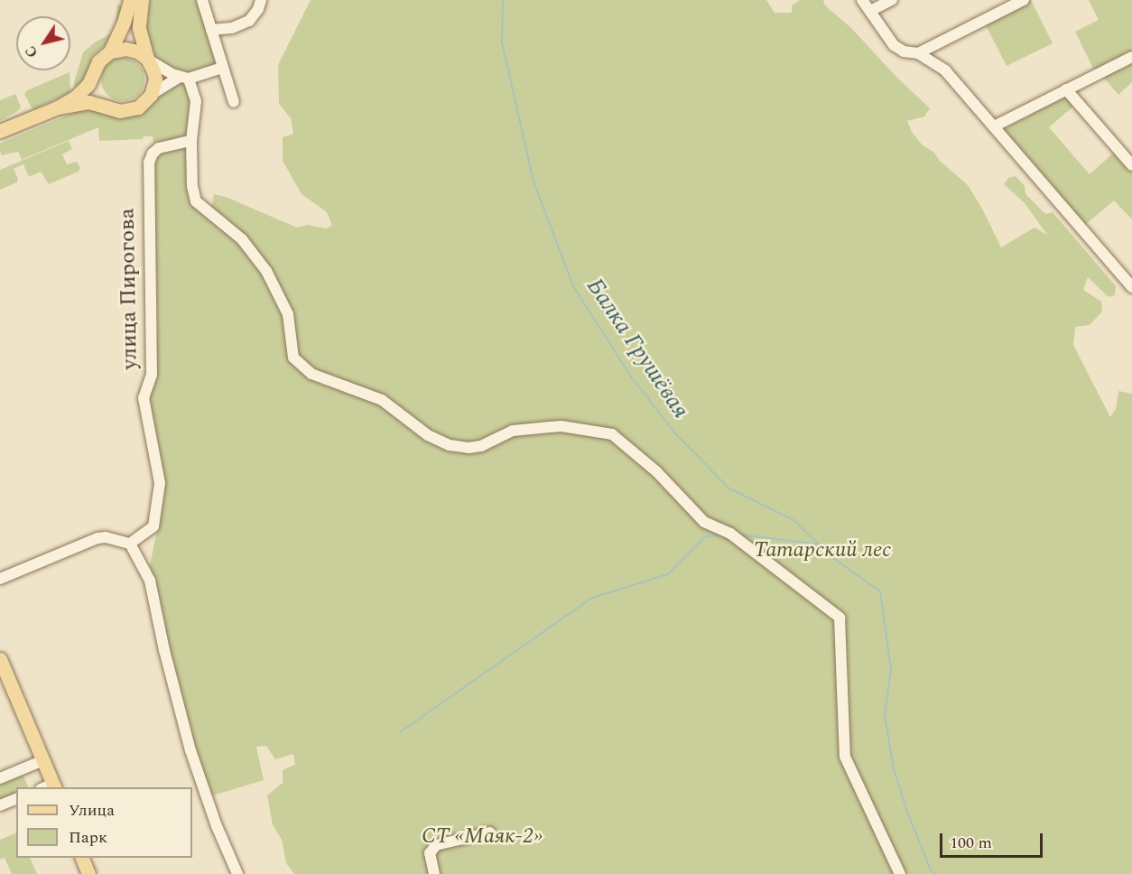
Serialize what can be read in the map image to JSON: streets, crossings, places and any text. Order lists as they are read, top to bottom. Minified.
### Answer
{"streets":{"street":["улица Пирогова"]},"water":["Балка Грушёвая"],"parks":["Татарский лес","СТ «Маяк-2»"],"legend":["Улица","Парк"],"scale_bar":"100 m","north":"bottom left"}
